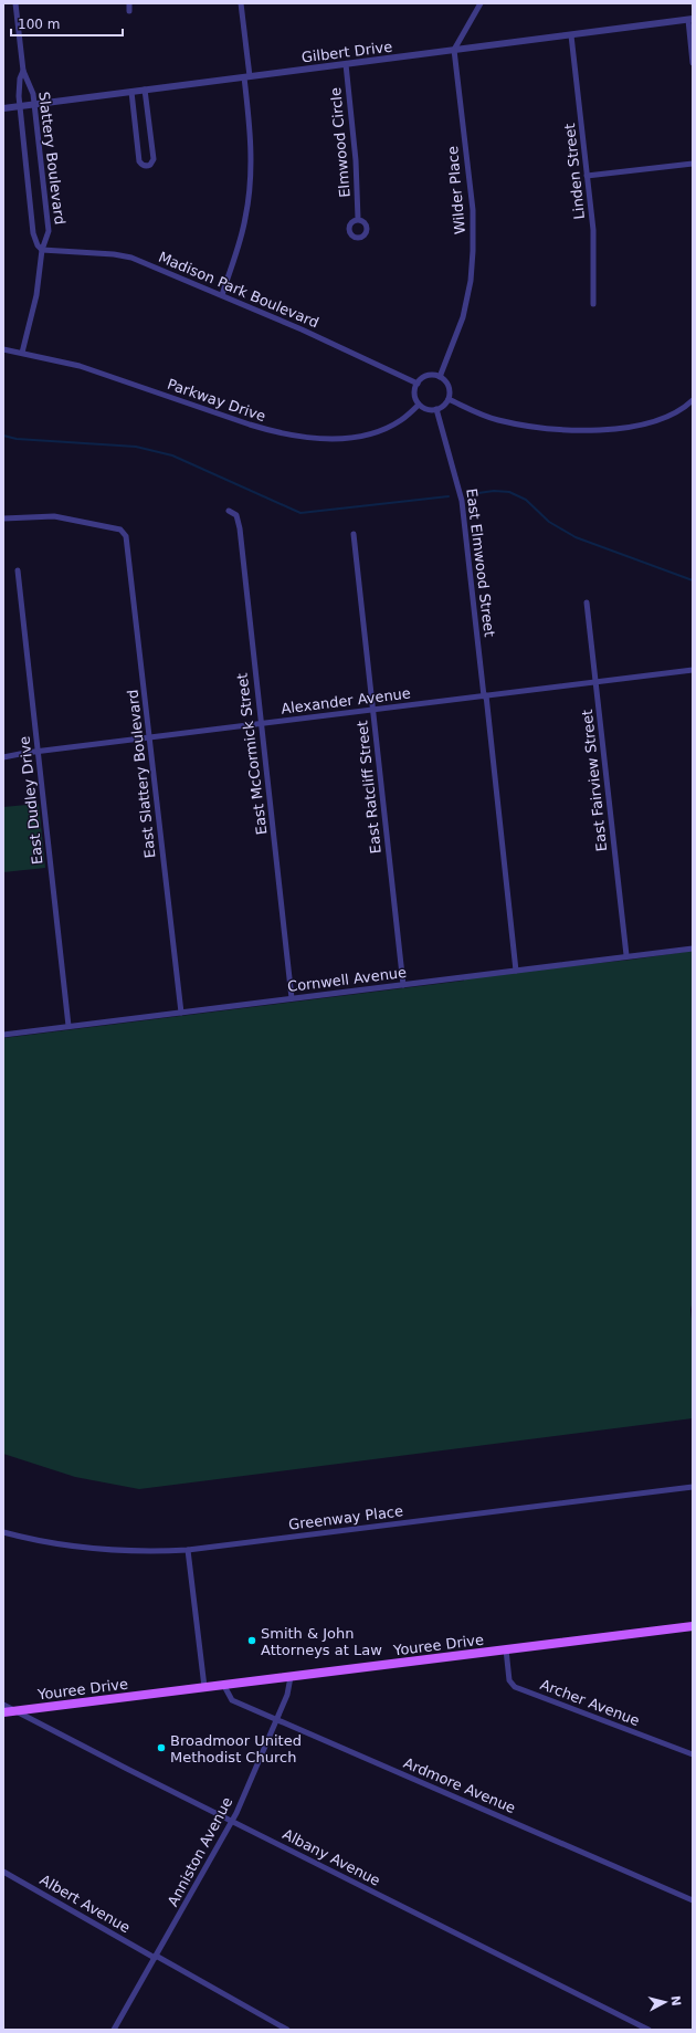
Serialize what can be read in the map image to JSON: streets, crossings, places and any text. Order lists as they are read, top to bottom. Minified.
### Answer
{"streets":{"main road":["Youree Drive"],"street":["Gilbert Drive","Elmwood Circle","Slattery Boulevard","Linden Street","Wilder Place","Madison Park Boulevard","Parkway Drive","East Elmwood Street","Alexander Avenue","East McCormick Street","East Slattery Boulevard","East Fairview Street","East Ratcliff Street","East Dudley Drive","Cornwell Avenue","Greenway Place","Archer Avenue","Ardmore Avenue","Anniston Avenue","Albany Avenue","Albert Avenue"]},"crossings":[["Gilbert Drive","Elmwood Circle"],["Gilbert Drive","Slattery Boulevard"],["Gilbert Drive","Linden Street"],["Gilbert Drive","Wilder Place"],["Slattery Boulevard","Madison Park Boulevard"],["Slattery Boulevard","Parkway Drive"],["Wilder Place","Madison Park Boulevard"],["Wilder Place","Parkway Drive"],["Wilder Place","East Elmwood Street"],["Madison Park Boulevard","Parkway Drive"],["Madison Park Boulevard","East Elmwood Street"],["Parkway Drive","East Elmwood Street"],["East Elmwood Street","Alexander Avenue"],["East Elmwood Street","Cornwell Avenue"],["Alexander Avenue","East McCormick Street"],["Alexander Avenue","East Slattery Boulevard"],["Alexander Avenue","East Fairview Street"],["Alexander Avenue","East Ratcliff Street"],["Alexander Avenue","East Dudley Drive"],["East McCormick Street","Cornwell Avenue"],["East Slattery Boulevard","Cornwell Avenue"],["East Fairview Street","Cornwell Avenue"],["East Ratcliff Street","Cornwell Avenue"],["East Dudley Drive","Cornwell Avenue"],["Youree Drive","Archer Avenue"],["Youree Drive","Ardmore Avenue"],["Youree Drive","Anniston Avenue"],["Youree Drive","Albany Avenue"],["Ardmore Avenue","Anniston Avenue"],["Anniston Avenue","Albany Avenue"],["Anniston Avenue","Albert Avenue"]],"places":["Smith & John Attorneys at Law","Broadmoor United Methodist Church"],"scale_bar":"100 m","north":"right"}
